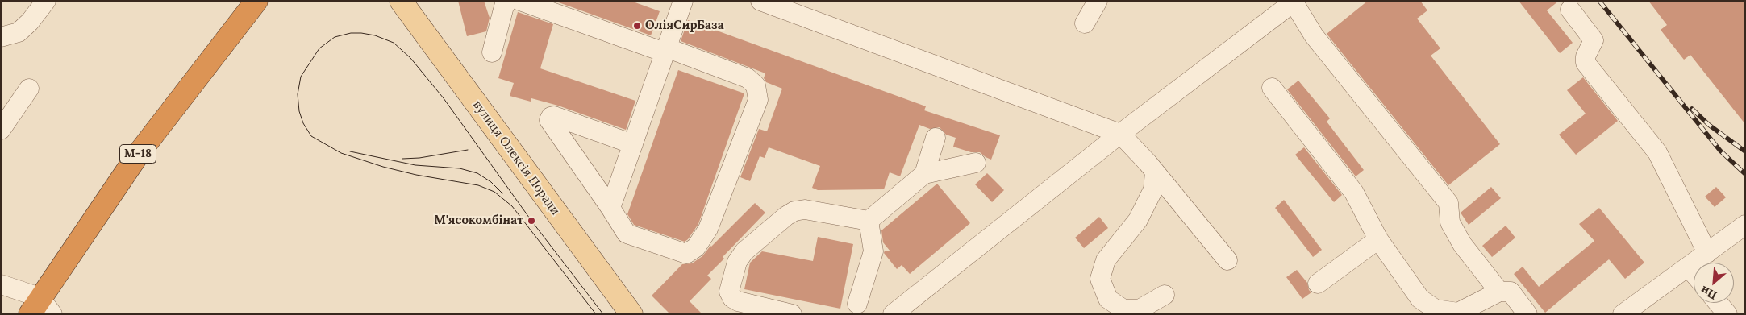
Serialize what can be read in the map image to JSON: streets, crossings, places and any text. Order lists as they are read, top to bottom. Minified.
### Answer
{"streets":{"highway":["М-18"],"main road":["вулиця Олексія Поради"]},"places":["ОліяСирБаза","М'ясокомбінат"],"north":"bottom left"}
